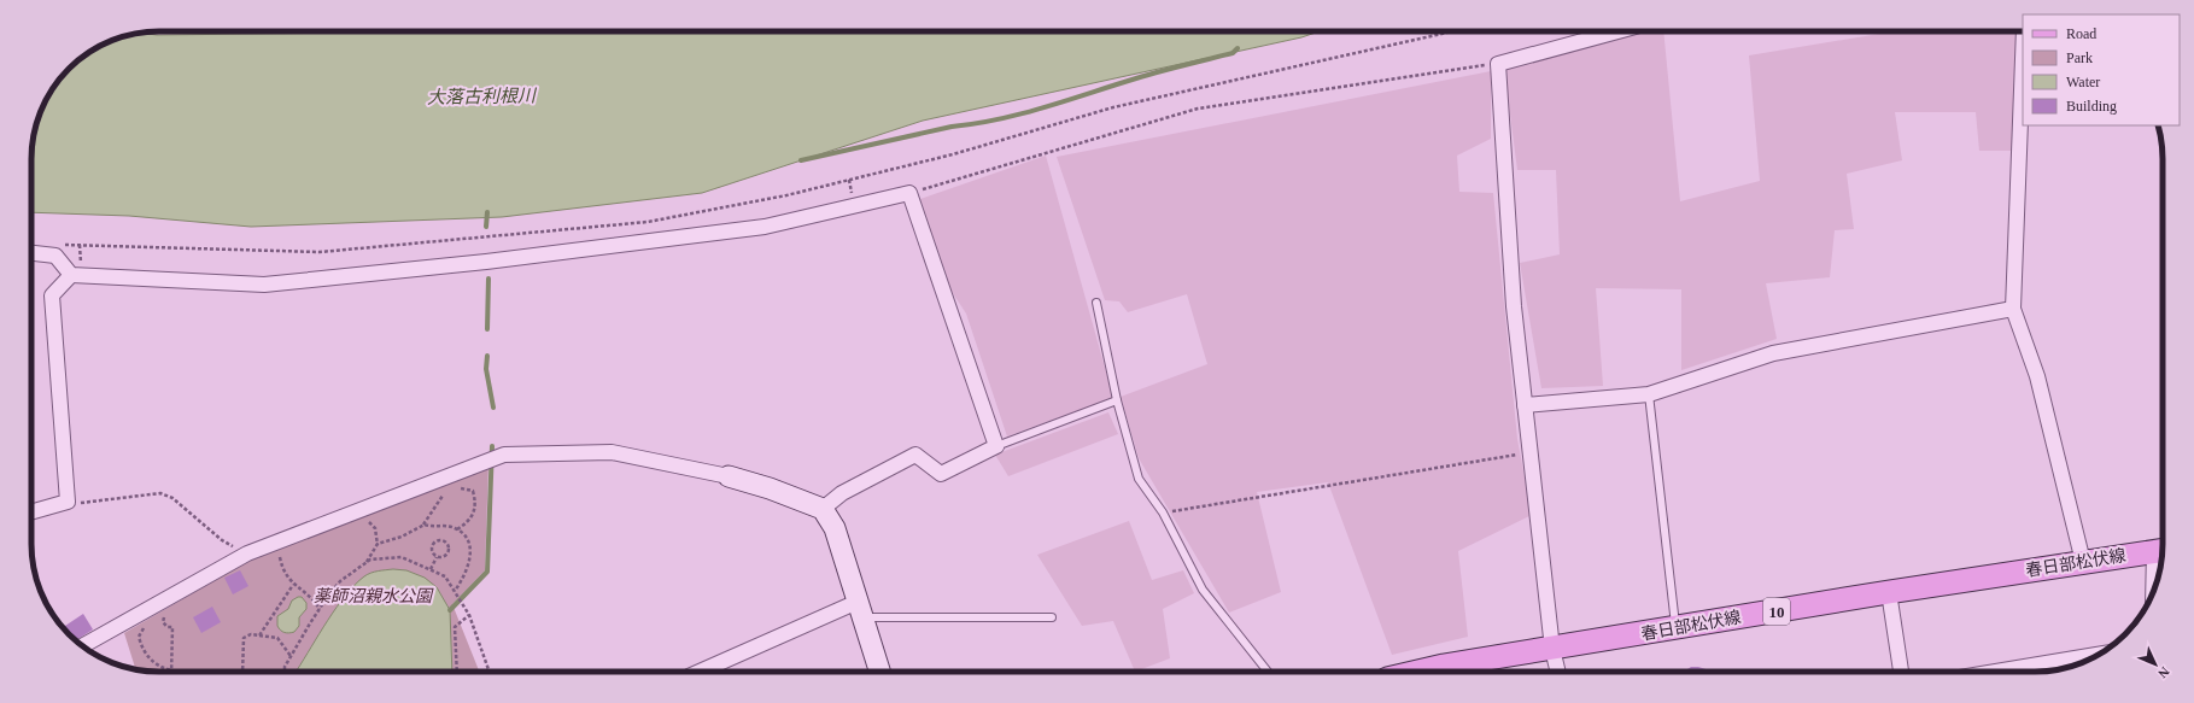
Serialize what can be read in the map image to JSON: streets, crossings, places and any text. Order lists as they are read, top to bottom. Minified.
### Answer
{"streets":{"main road":["春日部松伏線","10"]},"water":["大落古利根川"],"parks":["薬師沼親水公園"],"legend":["Road","Park","Water","Building"],"north":"bottom right"}
